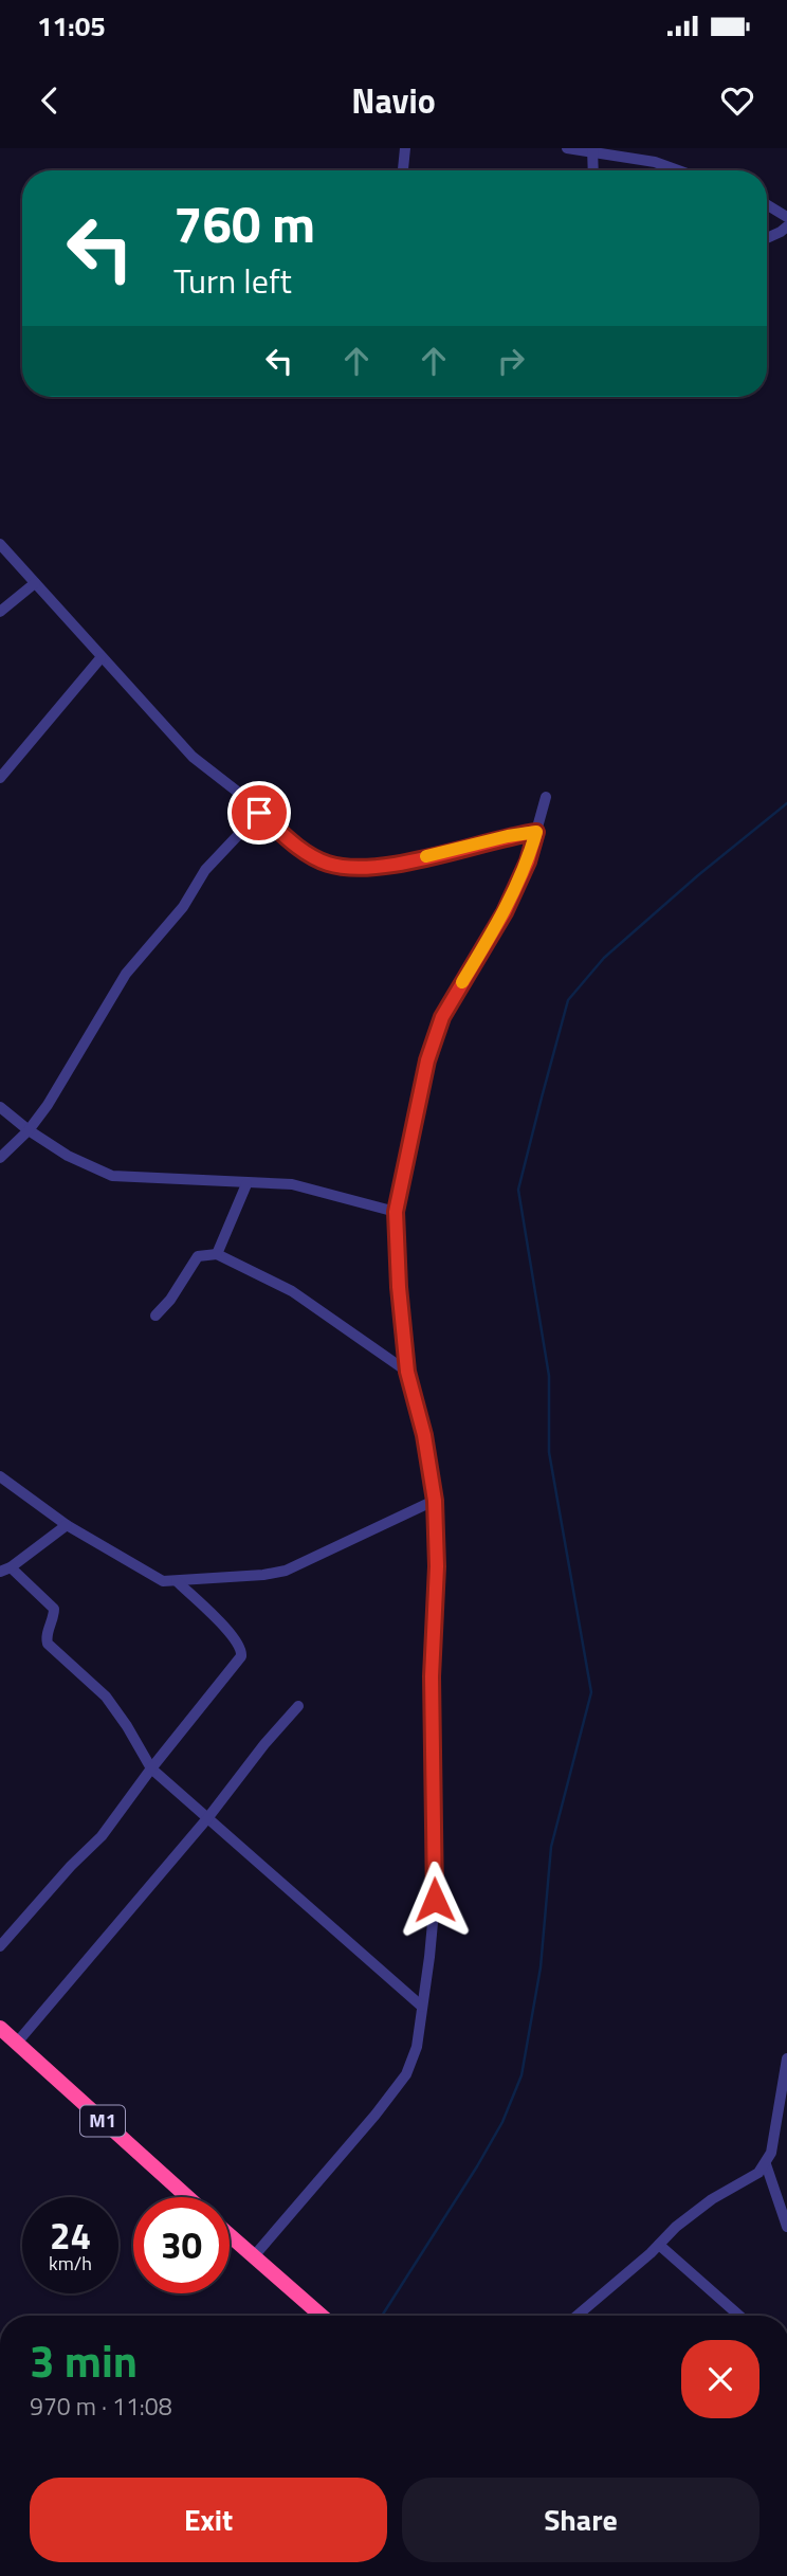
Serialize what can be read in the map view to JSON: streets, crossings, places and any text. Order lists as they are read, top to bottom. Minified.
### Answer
{"streets":{"highway":["M1"]},"page":{"status":"11:05","header":"Navio","turn":["760 m","Turn left"],"speed":"24 km/h","limit":"30","heading":["3 min","970 m · 11:08"],"buttons":["Exit","Share"]}}
